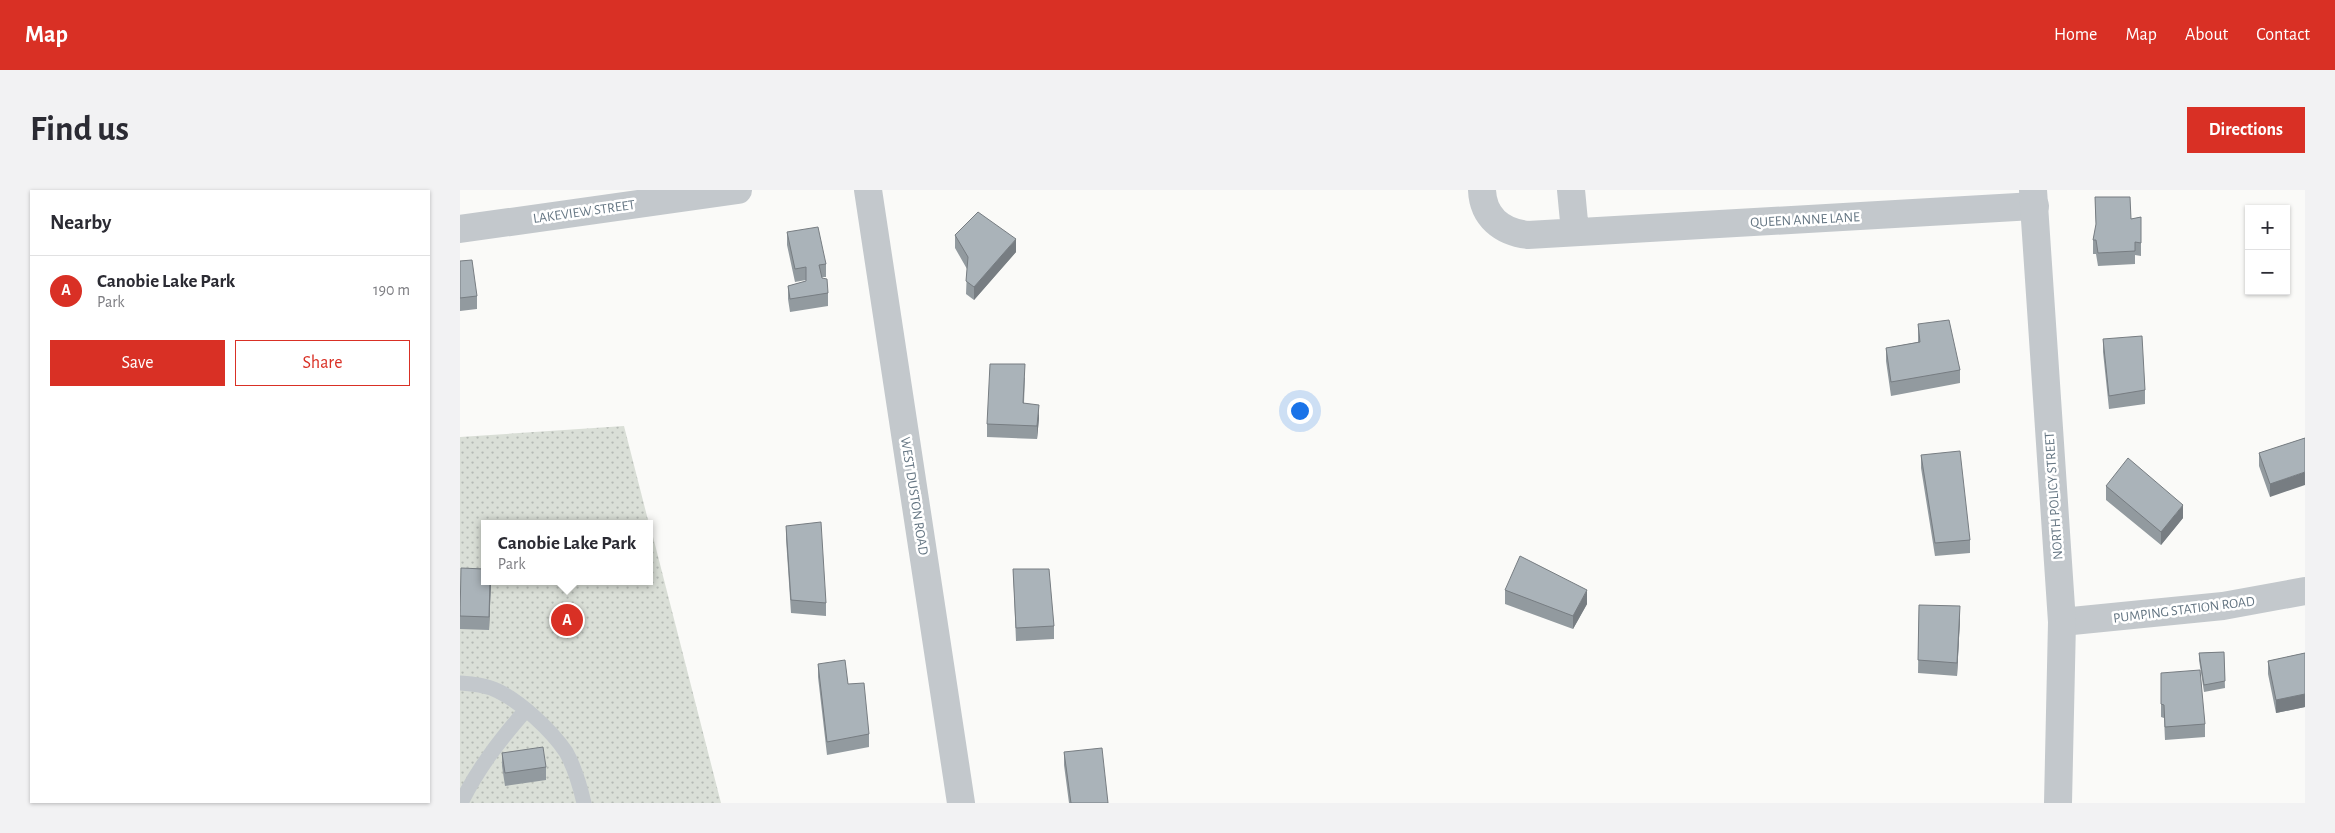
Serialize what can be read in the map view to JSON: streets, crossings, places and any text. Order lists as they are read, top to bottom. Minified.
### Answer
{"streets":{"street":["LAKEVIEW STREET","QUEEN ANNE LANE","WEST DUSTON ROAD","NORTH POLICY STREET","PUMPING STATION ROAD"]},"crossings":[["QUEEN ANNE LANE","NORTH POLICY STREET"],["NORTH POLICY STREET","PUMPING STATION ROAD"]],"page":{"header":"Map","nav":["Home","Map","About","Contact"],"buttons":["Directions",["Save","Share"]],"title":"Find us","heading":"Nearby","map_buttons":["+","−"],"list":[{"mark":"A","name":"Canobie Lake Park","note":"Park","value":"190 m"}],"popup":["Canobie Lake Park","Park"],"pins":"A"}}
